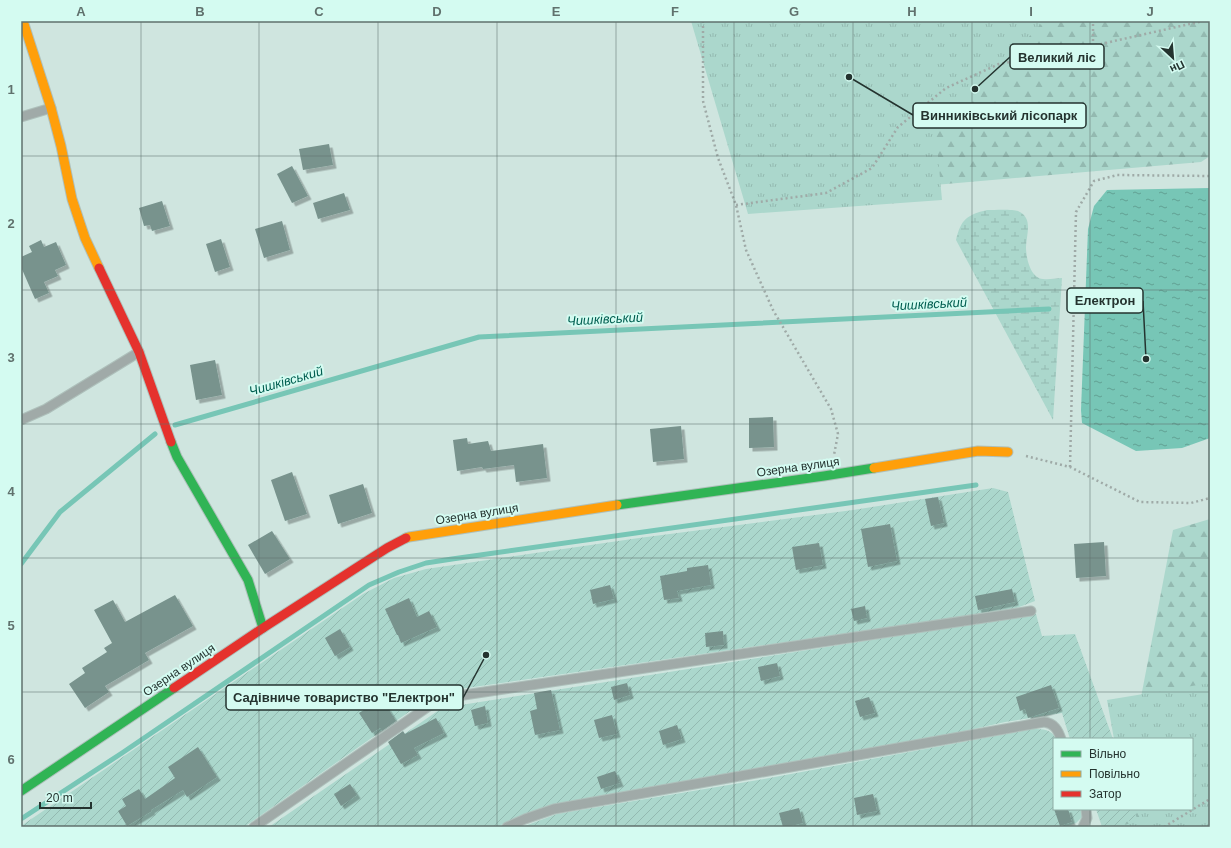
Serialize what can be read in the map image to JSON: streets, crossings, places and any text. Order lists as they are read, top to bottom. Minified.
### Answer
{"streets":{"street":["Озерна вулиця"]},"water":["Чишківський"],"places":["Винниківський лісопарк","Великий ліс","Електрон","Садівниче товариство \"Електрон\""],"legend":["Вільно","Повільно","Затор"],"scale_bar":"20 m","north":"bottom right","grid":{"columns":["A","B","C","D","E","F","G","H","I","J"],"rows":["1","2","3","4","5","6"]}}
